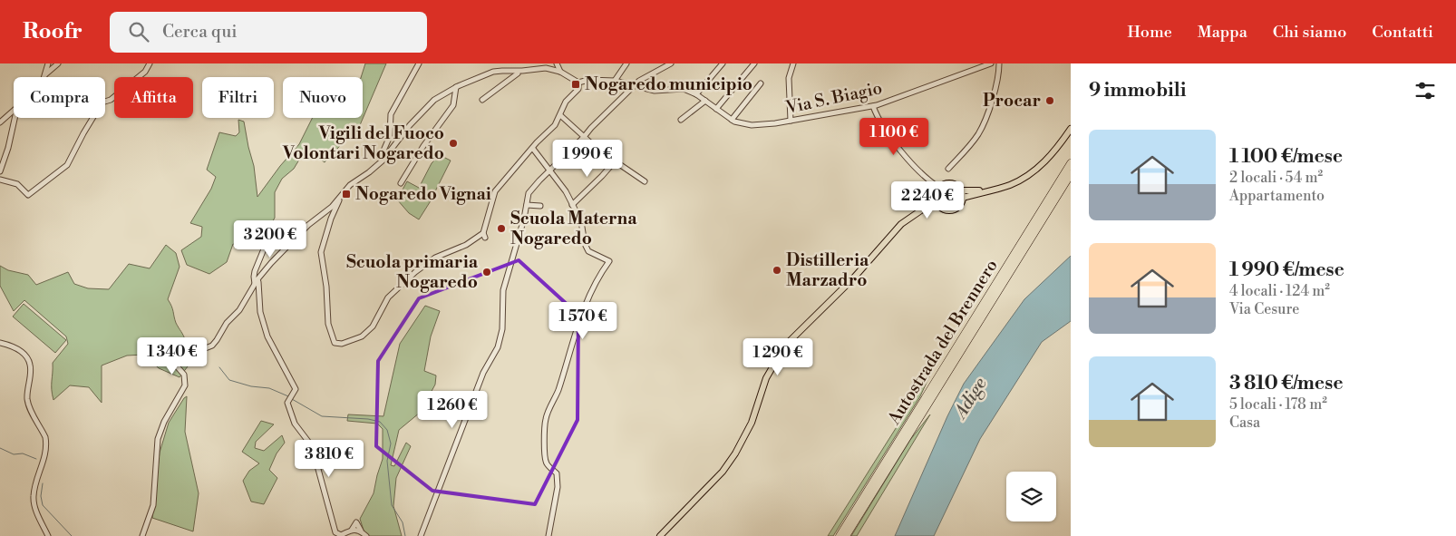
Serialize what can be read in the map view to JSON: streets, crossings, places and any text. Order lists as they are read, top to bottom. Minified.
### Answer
{"streets":{"highway":["Autostrada del Brennero"],"street":["Via S. Biagio"]},"water":["Adige"],"places":{"transit":["Nogaredo municipio","Nogaredo Vignai"],"other":["Procar","Vigili del Fuoco Volontari Nogaredo","Scuola Materna Nogaredo","Distilleria Marzadro","Scuola primaria Nogaredo"]},"page":{"header":"Roofr","search":"Cerca qui","nav":["Home","Mappa","Chi siamo","Contatti"],"heading":"9 immobili","chip":["Compra","Affitta","Filtri","Nuovo"],"price":["1 100 €","1 990 €","2 240 €","3 200 €","1 570 €","1 340 €","1 290 €","1 260 €","3 810 €"],"list":[{"name":"1 100 €/mese","note":"2 locali · 54 m² · Appartamento"},{"name":"1 990 €/mese","note":"4 locali · 124 m² · Via Cesure"},{"name":"3 810 €/mese","note":"5 locali · 178 m² · Casa"}]}}
